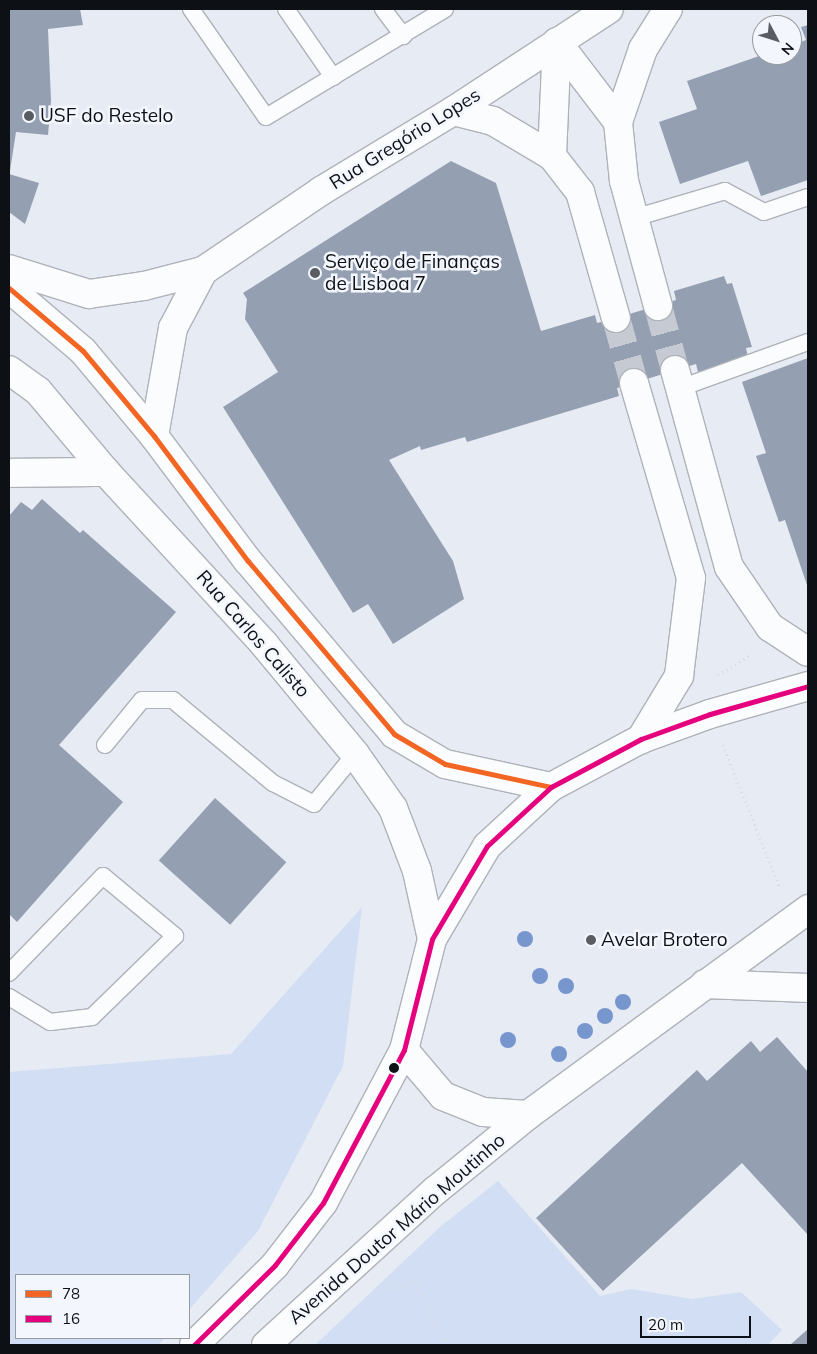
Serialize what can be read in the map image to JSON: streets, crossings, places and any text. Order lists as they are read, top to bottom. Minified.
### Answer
{"streets":{"street":["Rua Gregório Lopes","Rua Carlos Calisto","Avenida Doutor Mário Moutinho"]},"places":["USF do Restelo","Serviço de Finanças de Lisboa 7","Avelar Brotero"],"lines":["transit line 78","transit line 16"],"legend":["78","16"],"scale_bar":"20 m","north":"bottom right"}
